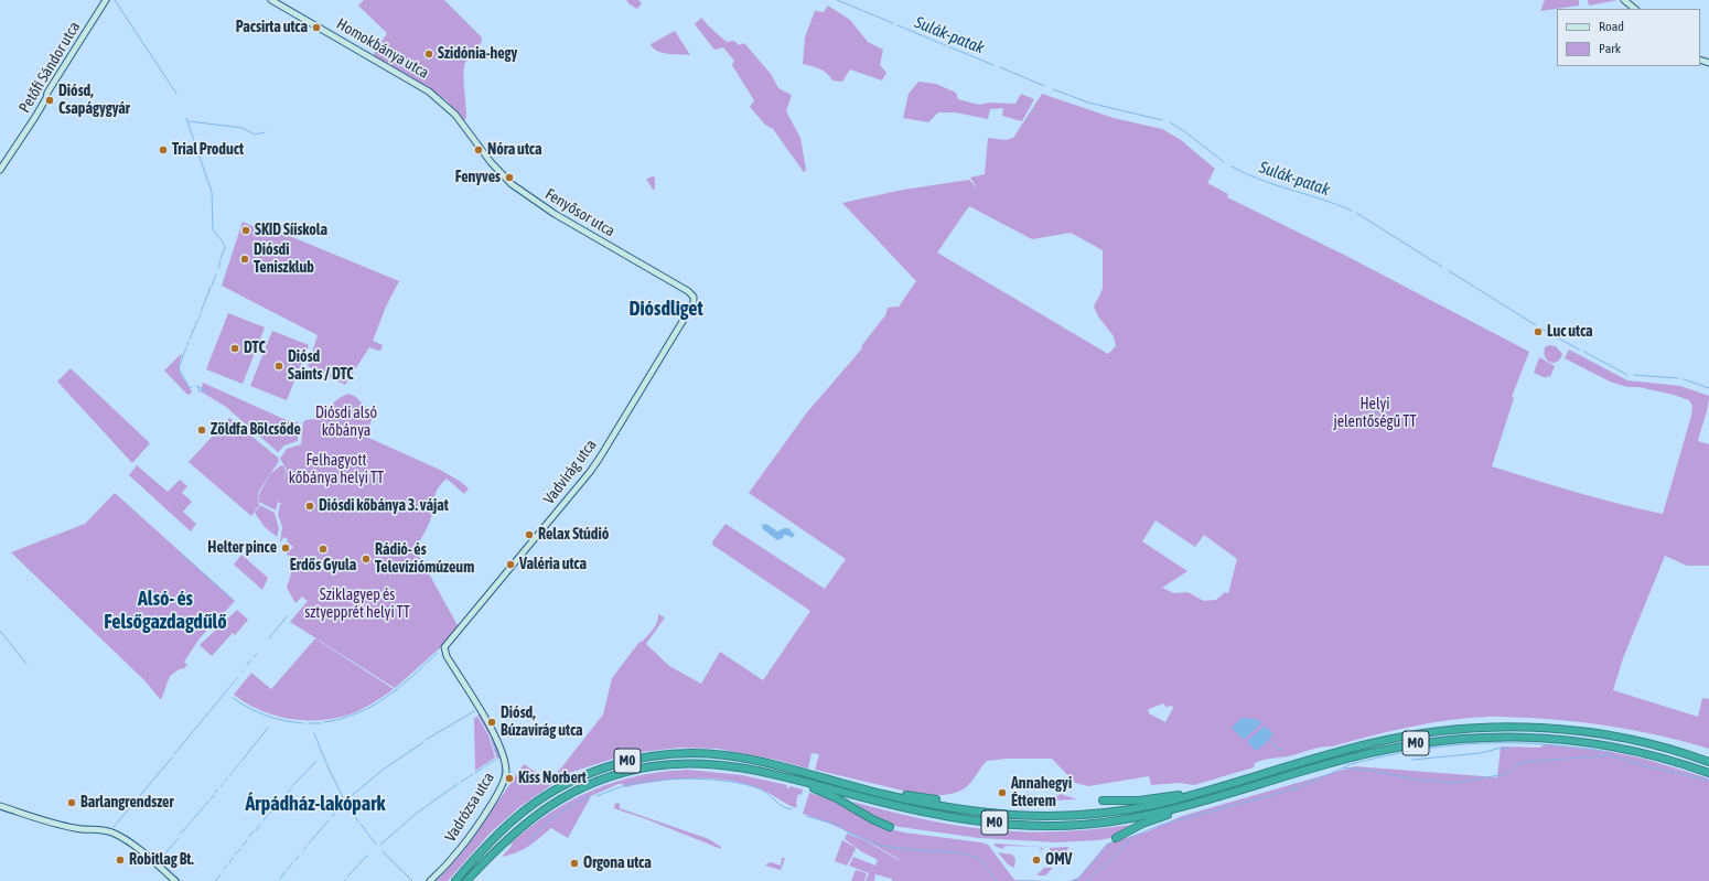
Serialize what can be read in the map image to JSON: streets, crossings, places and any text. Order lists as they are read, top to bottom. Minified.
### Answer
{"streets":{"highway":["M0"],"street":["Homokbánya utca","Petőfi Sándor utca","Fenyősor utca","Vadvirág utca","Vadrózsa utca"]},"crossings":[["Homokbánya utca","Fenyősor utca"],["Fenyősor utca","Vadvirág utca"],["Vadvirág utca","Vadrózsa utca"]],"districts":["Diósdliget","Alsó- és Felsőgazdagdűlő","Árpádház-lakópark"],"water":["Sulák-patak"],"parks":["Helyi jelentőségű TT","Diósdi alsó kőbánya","Felhagyott kőbánya helyi TT","Sziklagyep és sztyepprét helyi TT"],"places":["Pacsirta utca","Szidónia-hegy","Diósd, Csapágygyár","Trial Product","Nóra utca","Fenyves","SKID Síiskola","Diósdi Teniszklub","Luc utca","DTC","Diósd Saints / DTC","Zöldfa Bölcsőde","Diósdi kőbánya 3. vájat","Relax Stúdió","Helter pince","Erdős Gyula","Rádió- és Televíziómúzeum","Valéria utca","Diósd, Búzavirág utca","Kiss Norbert","Annahegyi Étterem","Barlangrendszer","Robitlag Bt.","OMV","Orgona utca"],"legend":["Road","Park"]}
